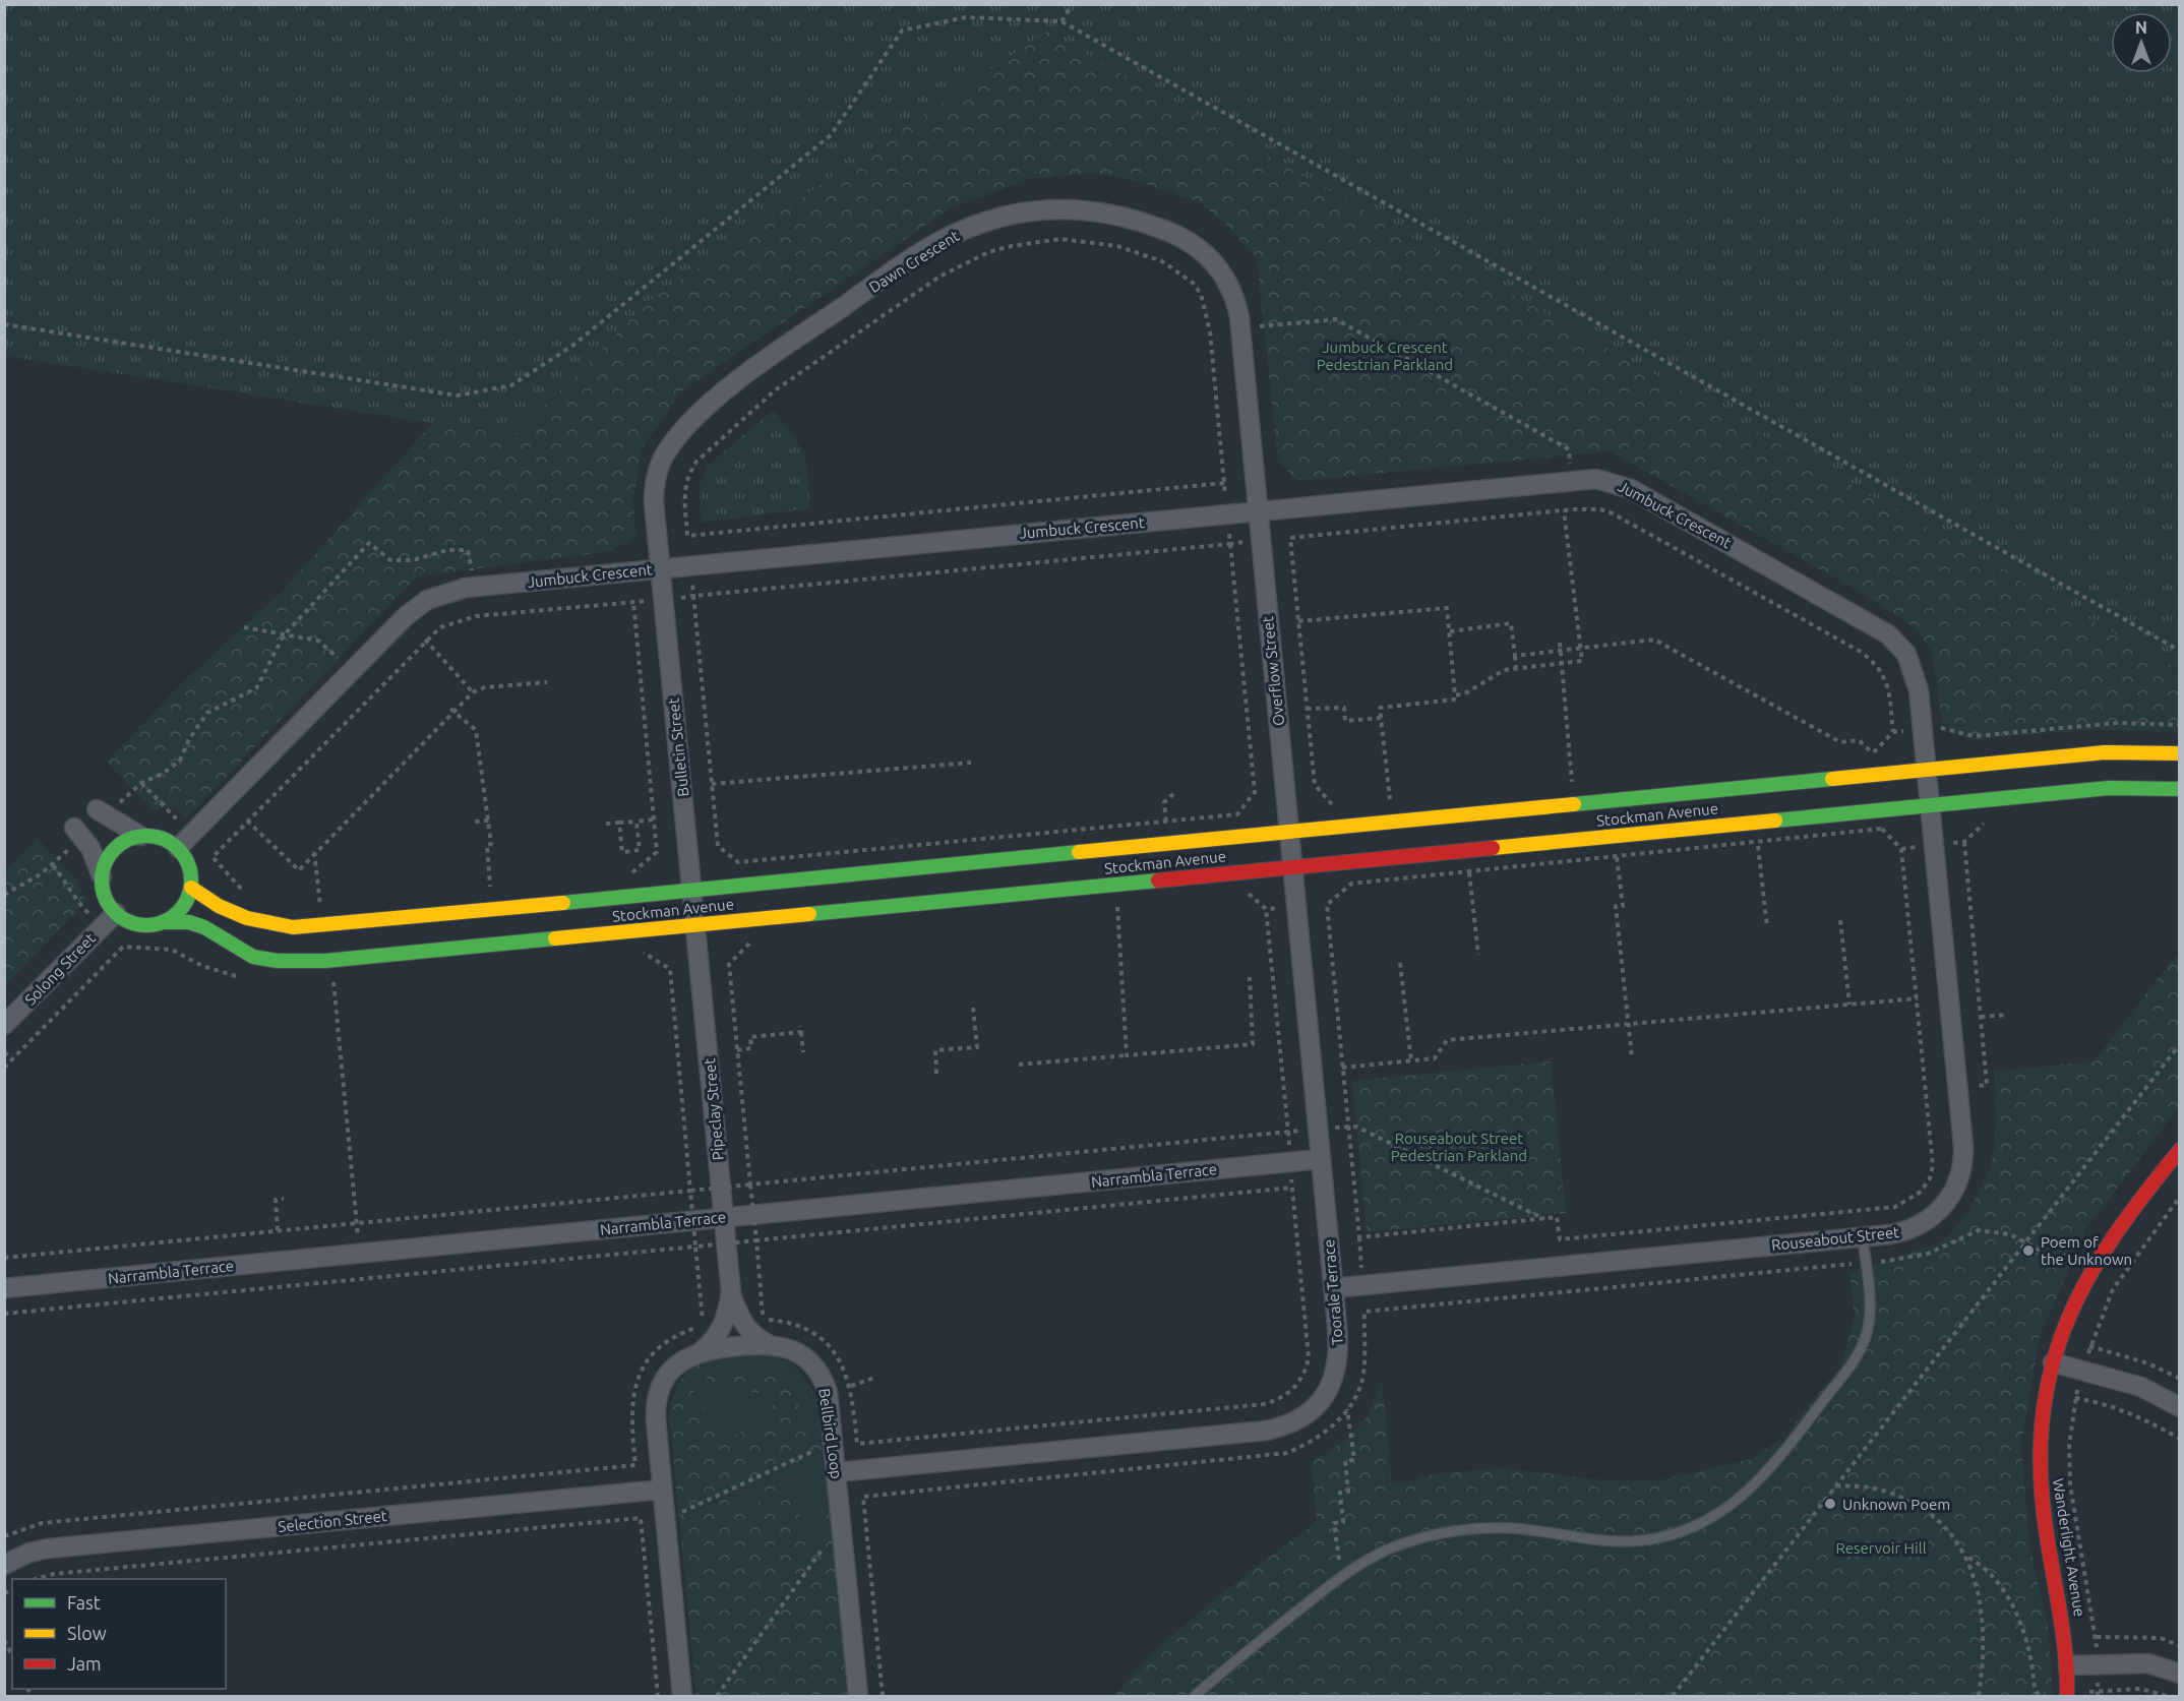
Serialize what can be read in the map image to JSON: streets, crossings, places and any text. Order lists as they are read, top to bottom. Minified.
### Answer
{"streets":{"street":["Dawn Crescent","Jumbuck Crescent","Overflow Street","Bulletin Street","Stockman Avenue","Solong Street","Pipeclay Street","Narrambla Terrace","Rouseabout Street","Toorale Terrace","Bellbird Loop","Selection Street","Wanderlight Avenue"]},"crossings":[["Dawn Crescent","Jumbuck Crescent"],["Dawn Crescent","Overflow Street"],["Dawn Crescent","Bulletin Street"],["Jumbuck Crescent","Overflow Street"],["Jumbuck Crescent","Bulletin Street"],["Jumbuck Crescent","Stockman Avenue"],["Jumbuck Crescent","Solong Street"],["Jumbuck Crescent","Rouseabout Street"],["Overflow Street","Stockman Avenue"],["Overflow Street","Toorale Terrace"],["Bulletin Street","Stockman Avenue"],["Bulletin Street","Pipeclay Street"],["Stockman Avenue","Solong Street"],["Stockman Avenue","Pipeclay Street"],["Stockman Avenue","Rouseabout Street"],["Stockman Avenue","Toorale Terrace"],["Pipeclay Street","Narrambla Terrace"],["Pipeclay Street","Bellbird Loop"],["Narrambla Terrace","Toorale Terrace"],["Rouseabout Street","Toorale Terrace"],["Toorale Terrace","Bellbird Loop"],["Bellbird Loop","Selection Street"]],"parks":["Jumbuck Crescent Pedestrian Parkland","Rouseabout Street Pedestrian Parkland","Reservoir Hill"],"places":["Poem of the Unknown","Unknown Poem"],"legend":["Fast","Slow","Jam"],"north":"top"}
